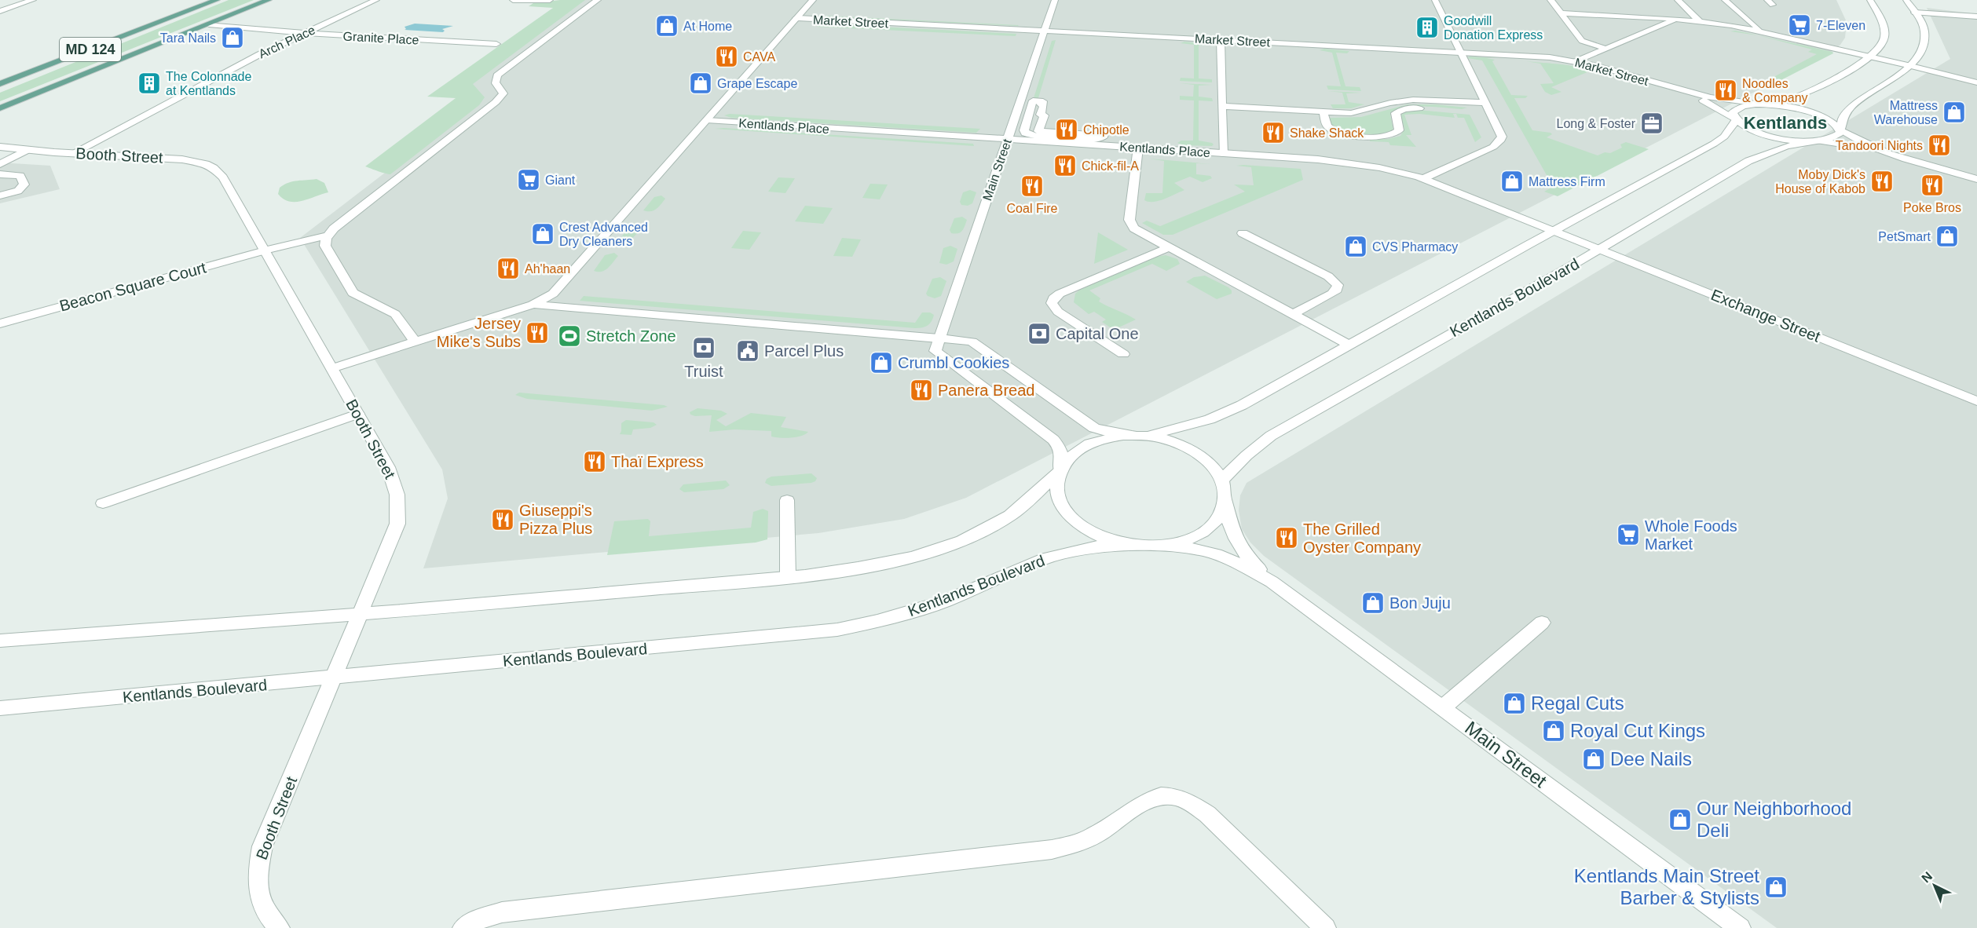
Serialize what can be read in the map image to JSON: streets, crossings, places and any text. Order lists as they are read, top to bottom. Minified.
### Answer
{"streets":{"main road":["MD 124"],"street":["Market Street","Granite Place","Arch Place","Kentlands Place","Booth Street","Main Street","Beacon Square Court","Kentlands Boulevard","Exchange Street"]},"crossings":[["Market Street","Main Street"],["Market Street","Kentlands Boulevard"],["Granite Place","Arch Place"],["Granite Place","MD 124"],["Arch Place","Booth Street"],["Kentlands Place","Main Street"],["Kentlands Place","Exchange Street"],["Booth Street","Beacon Square Court"],["Booth Street","Kentlands Boulevard"],["Main Street","Kentlands Boulevard"],["Kentlands Boulevard","Exchange Street"]],"districts":["Kentlands"],"places":{"supermarket":["7-Eleven","Giant","Whole Foods Market"],"shop":["At Home","Tara Nails","Grape Escape","Mattress Warehouse","Mattress Firm","Crest Advanced Dry Cleaners","PetSmart","CVS Pharmacy","Crumbl Cookies","Bon Juju","Regal Cuts","Royal Cut Kings","Dee Nails","Our Neighborhood Deli","Kentlands Main Street Barber & Stylists"],"building":["Goodwill Donation Express","The Colonnade at Kentlands"],"restaurant":["CAVA","Noodles & Company","Chipotle","Shake Shack","Tandoori Nights","Chick-fil-A","Moby Dick's House of Kabob","Poke Bros","Coal Fire","Ah'haan","Jersey Mike's Subs","Panera Bread","Thaï Express","Giuseppi's Pizza Plus","The Grilled Oyster Company"],"office":["Long & Foster"],"bank":["Capital One","Truist"],"sports":["Stretch Zone"],"public building":["Parcel Plus"]},"north":"top left"}
